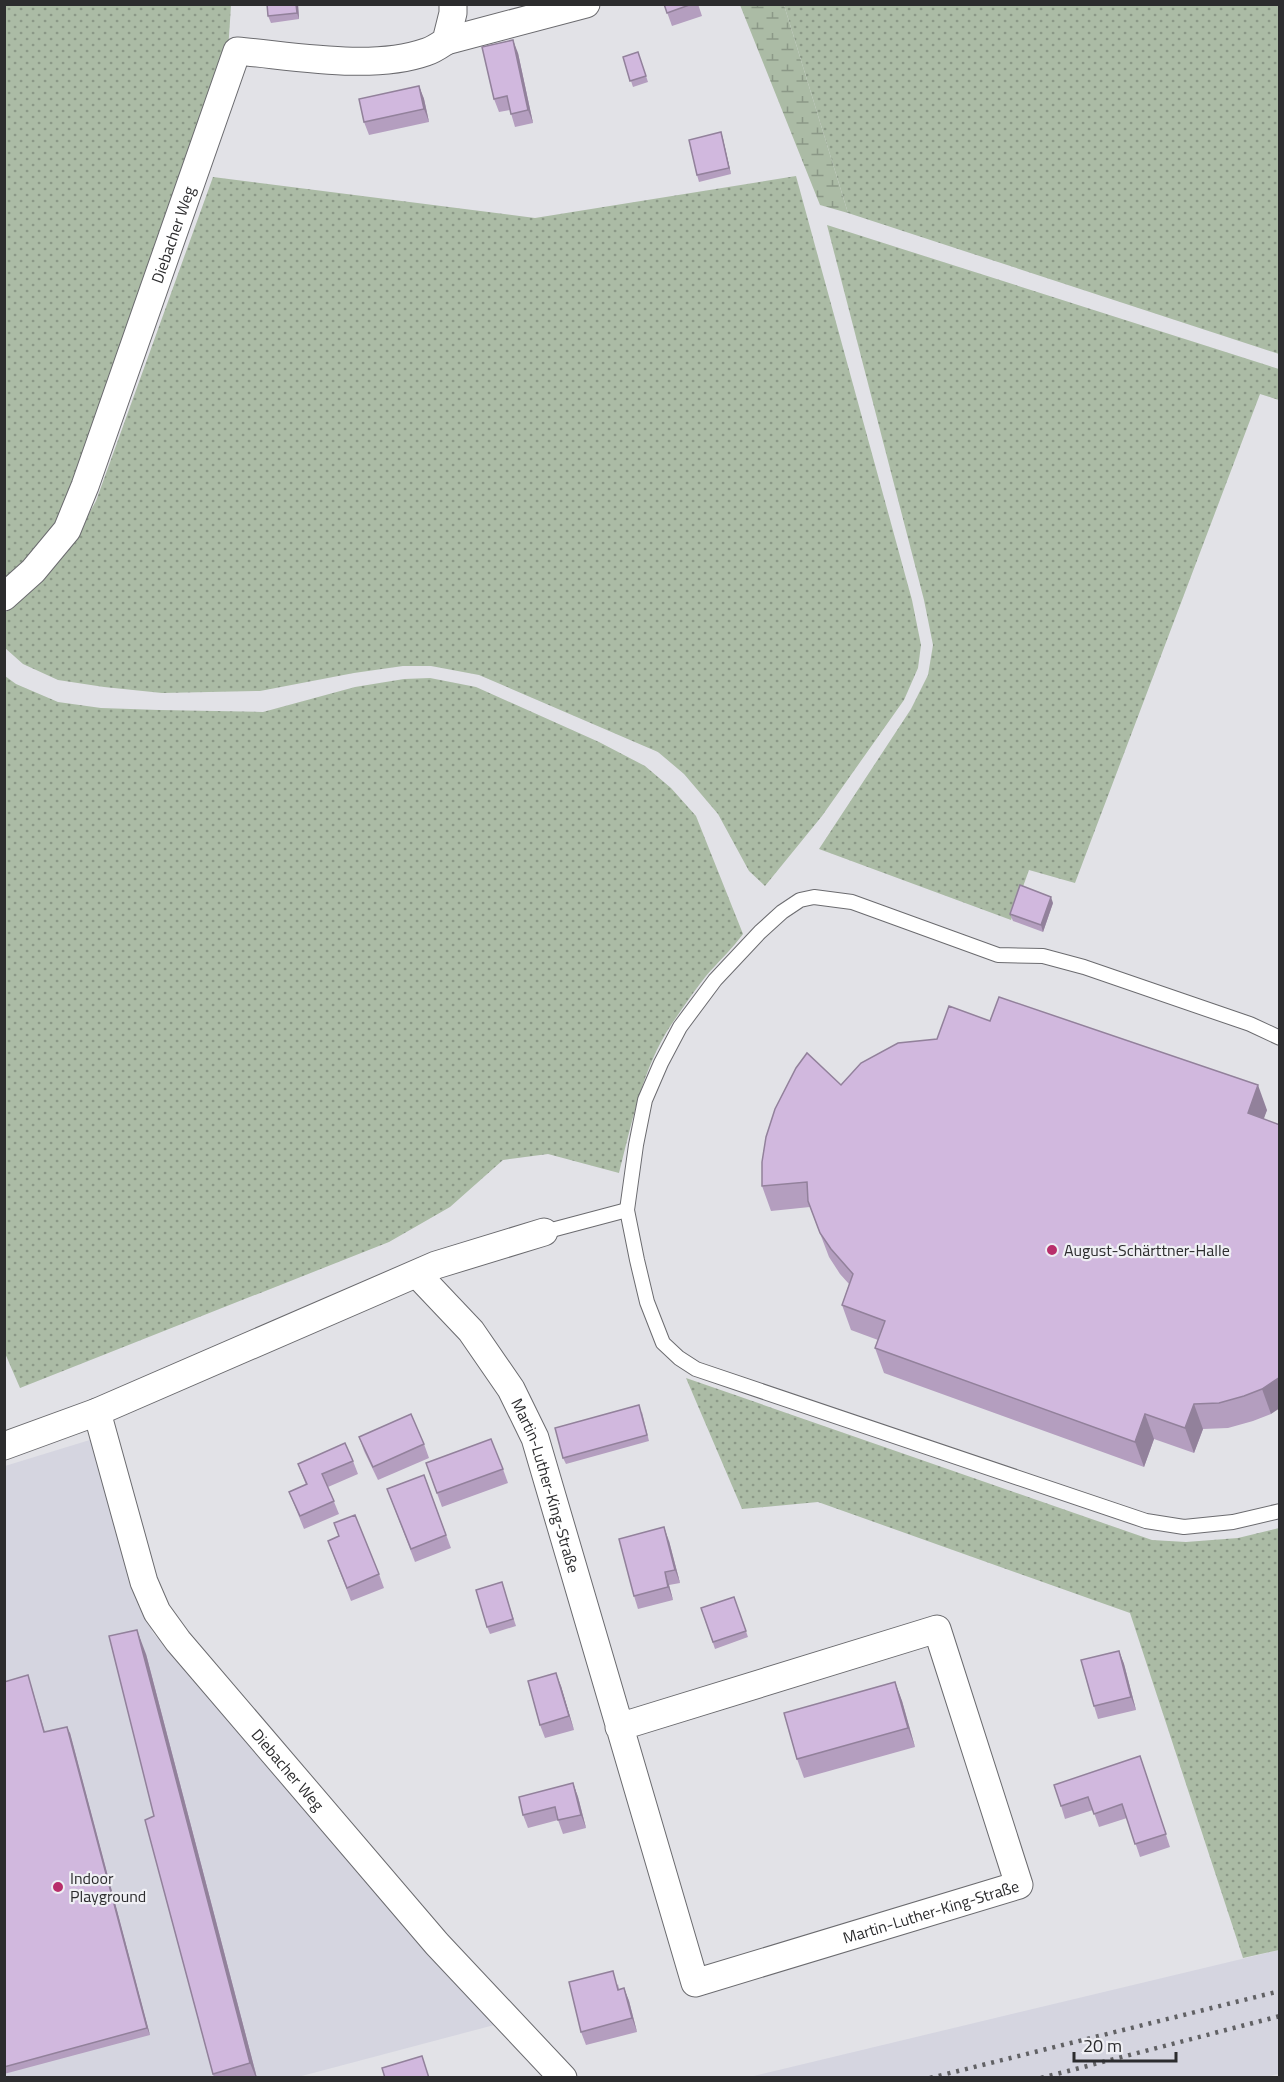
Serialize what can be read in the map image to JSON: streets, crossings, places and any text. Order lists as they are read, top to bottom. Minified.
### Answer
{"streets":{"street":["Diebacher Weg","Martin-Luther-King-Straße"]},"places":["August-Schärttner-Halle","Indoor Playground"],"scale_bar":"20 m"}
